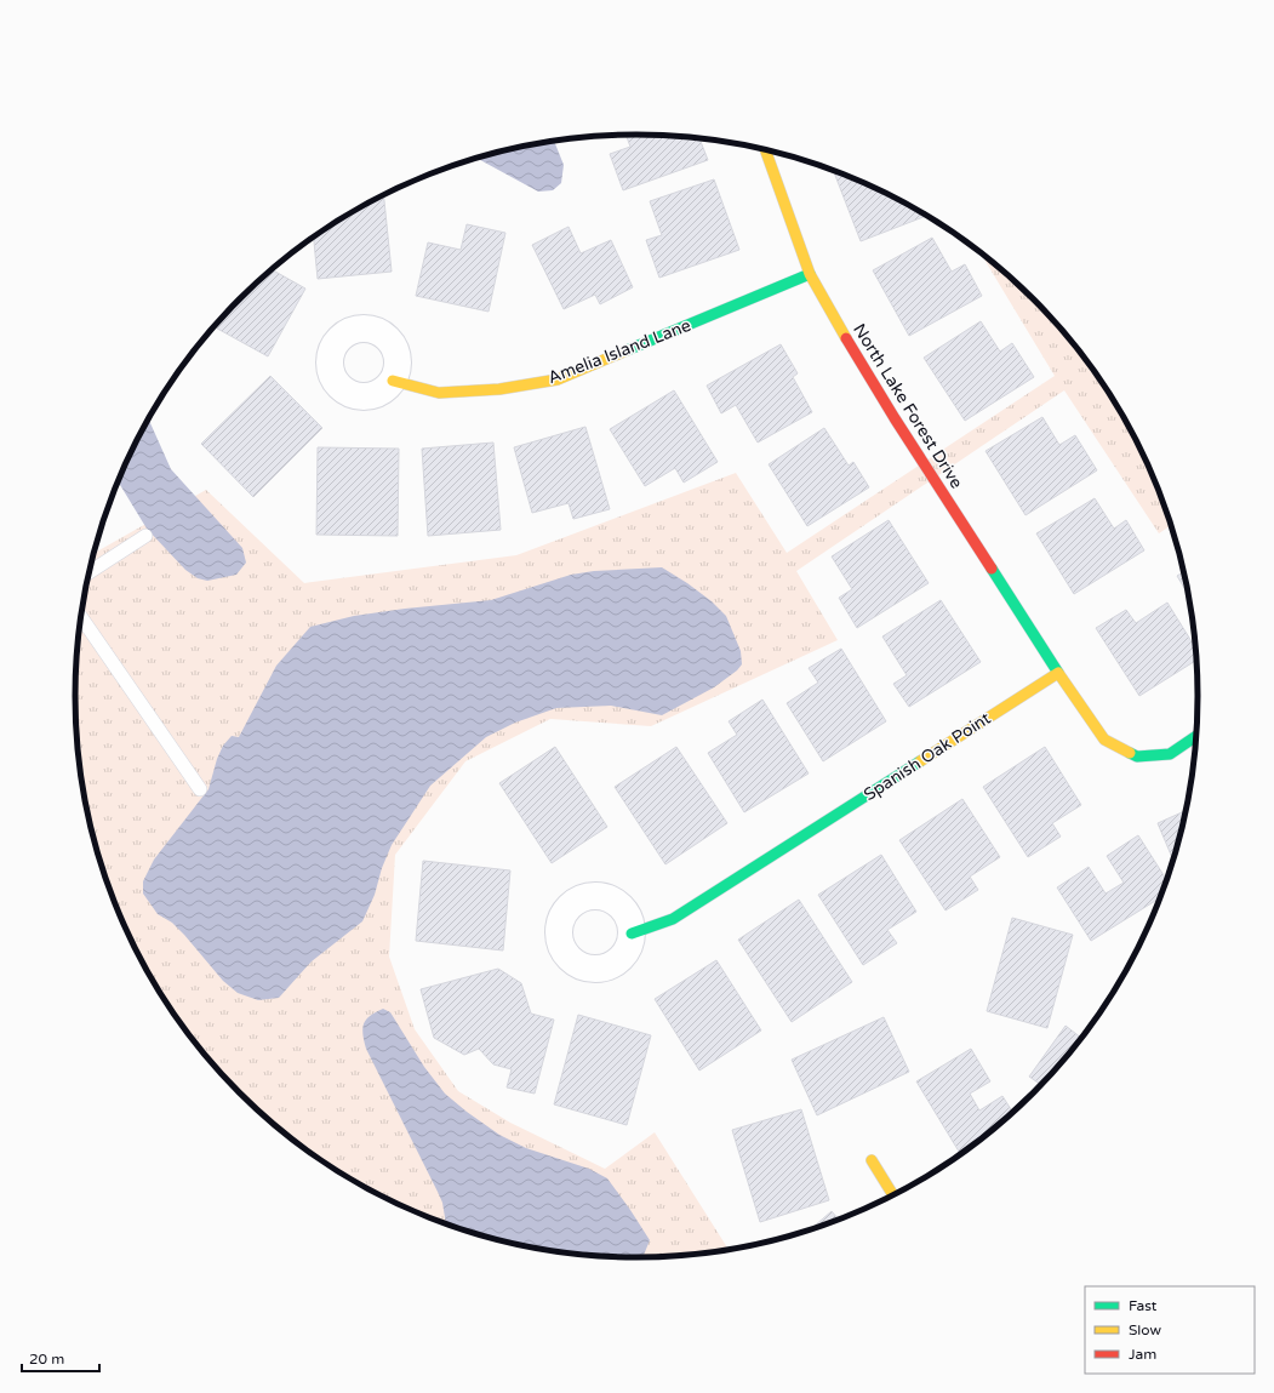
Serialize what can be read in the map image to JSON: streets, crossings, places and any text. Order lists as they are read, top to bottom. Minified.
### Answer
{"streets":{"street":["Amelia Island Lane","North Lake Forest Drive","Spanish Oak Point"]},"crossings":[["Amelia Island Lane","North Lake Forest Drive"],["North Lake Forest Drive","Spanish Oak Point"]],"legend":["Fast","Slow","Jam"],"scale_bar":"20 m"}
